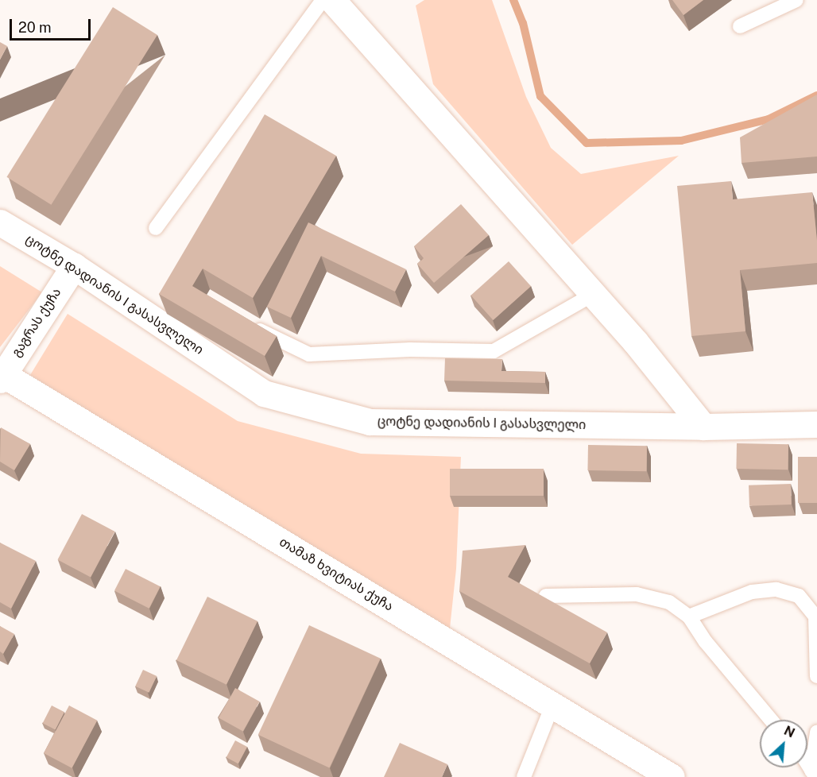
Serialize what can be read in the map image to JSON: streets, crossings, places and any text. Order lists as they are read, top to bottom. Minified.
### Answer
{"streets":{"street":["ცოტნე დადიანის I გასასვლელი","გაგრას ქუჩა","თამაზ ხვიტიას ქუჩა"]},"crossings":[["ცოტნე დადიანის I გასასვლელი","გაგრას ქუჩა"],["გაგრას ქუჩა","თამაზ ხვიტიას ქუჩა"]],"scale_bar":"20 m","north":"top right"}
